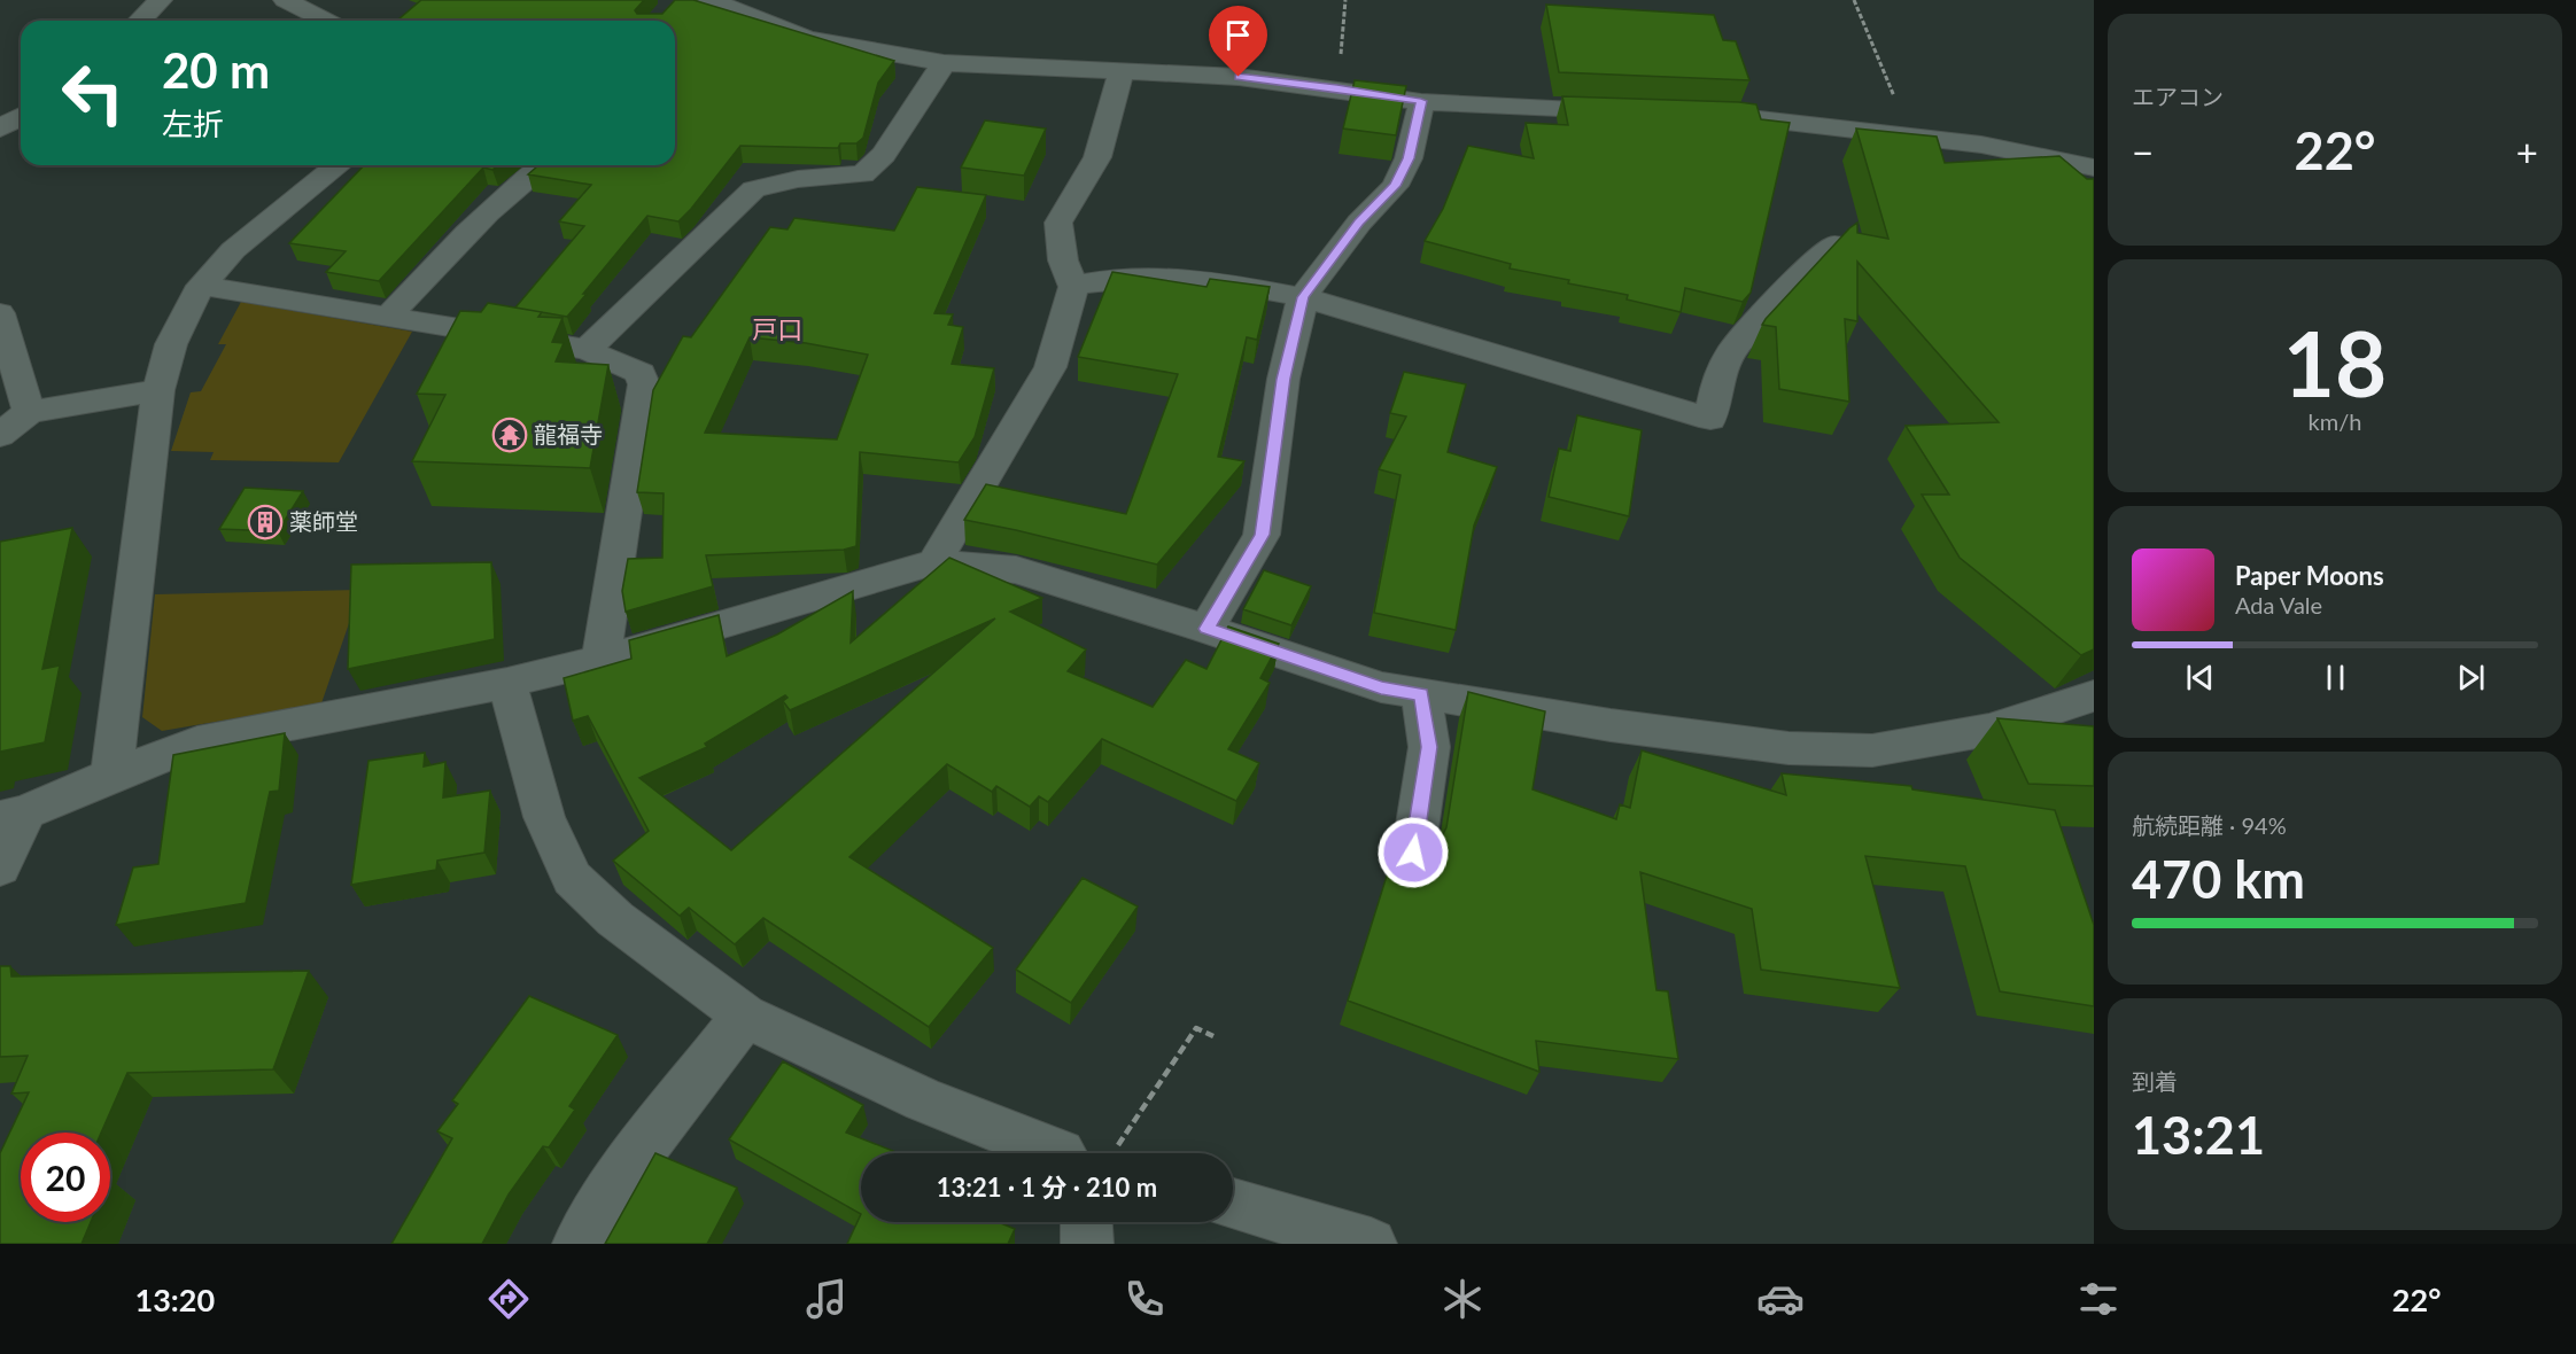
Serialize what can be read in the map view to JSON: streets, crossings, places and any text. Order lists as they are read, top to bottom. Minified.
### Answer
{"districts":["戸口"],"places":{"temple":["龍福寺"],"building":["薬師堂"]},"page":{"tile":["エアコン",["18","km/h"],["航続距離 · 94%","470 km"],["到着","13:21"]],"turn":["20 m","左折"],"heat":["−","22°","+"],"song":["Paper Moons","Ada Vale"],"limit":"20","trip":"13:21 · 1 分 · 210 m","tabs":["13:20","22°"]}}
